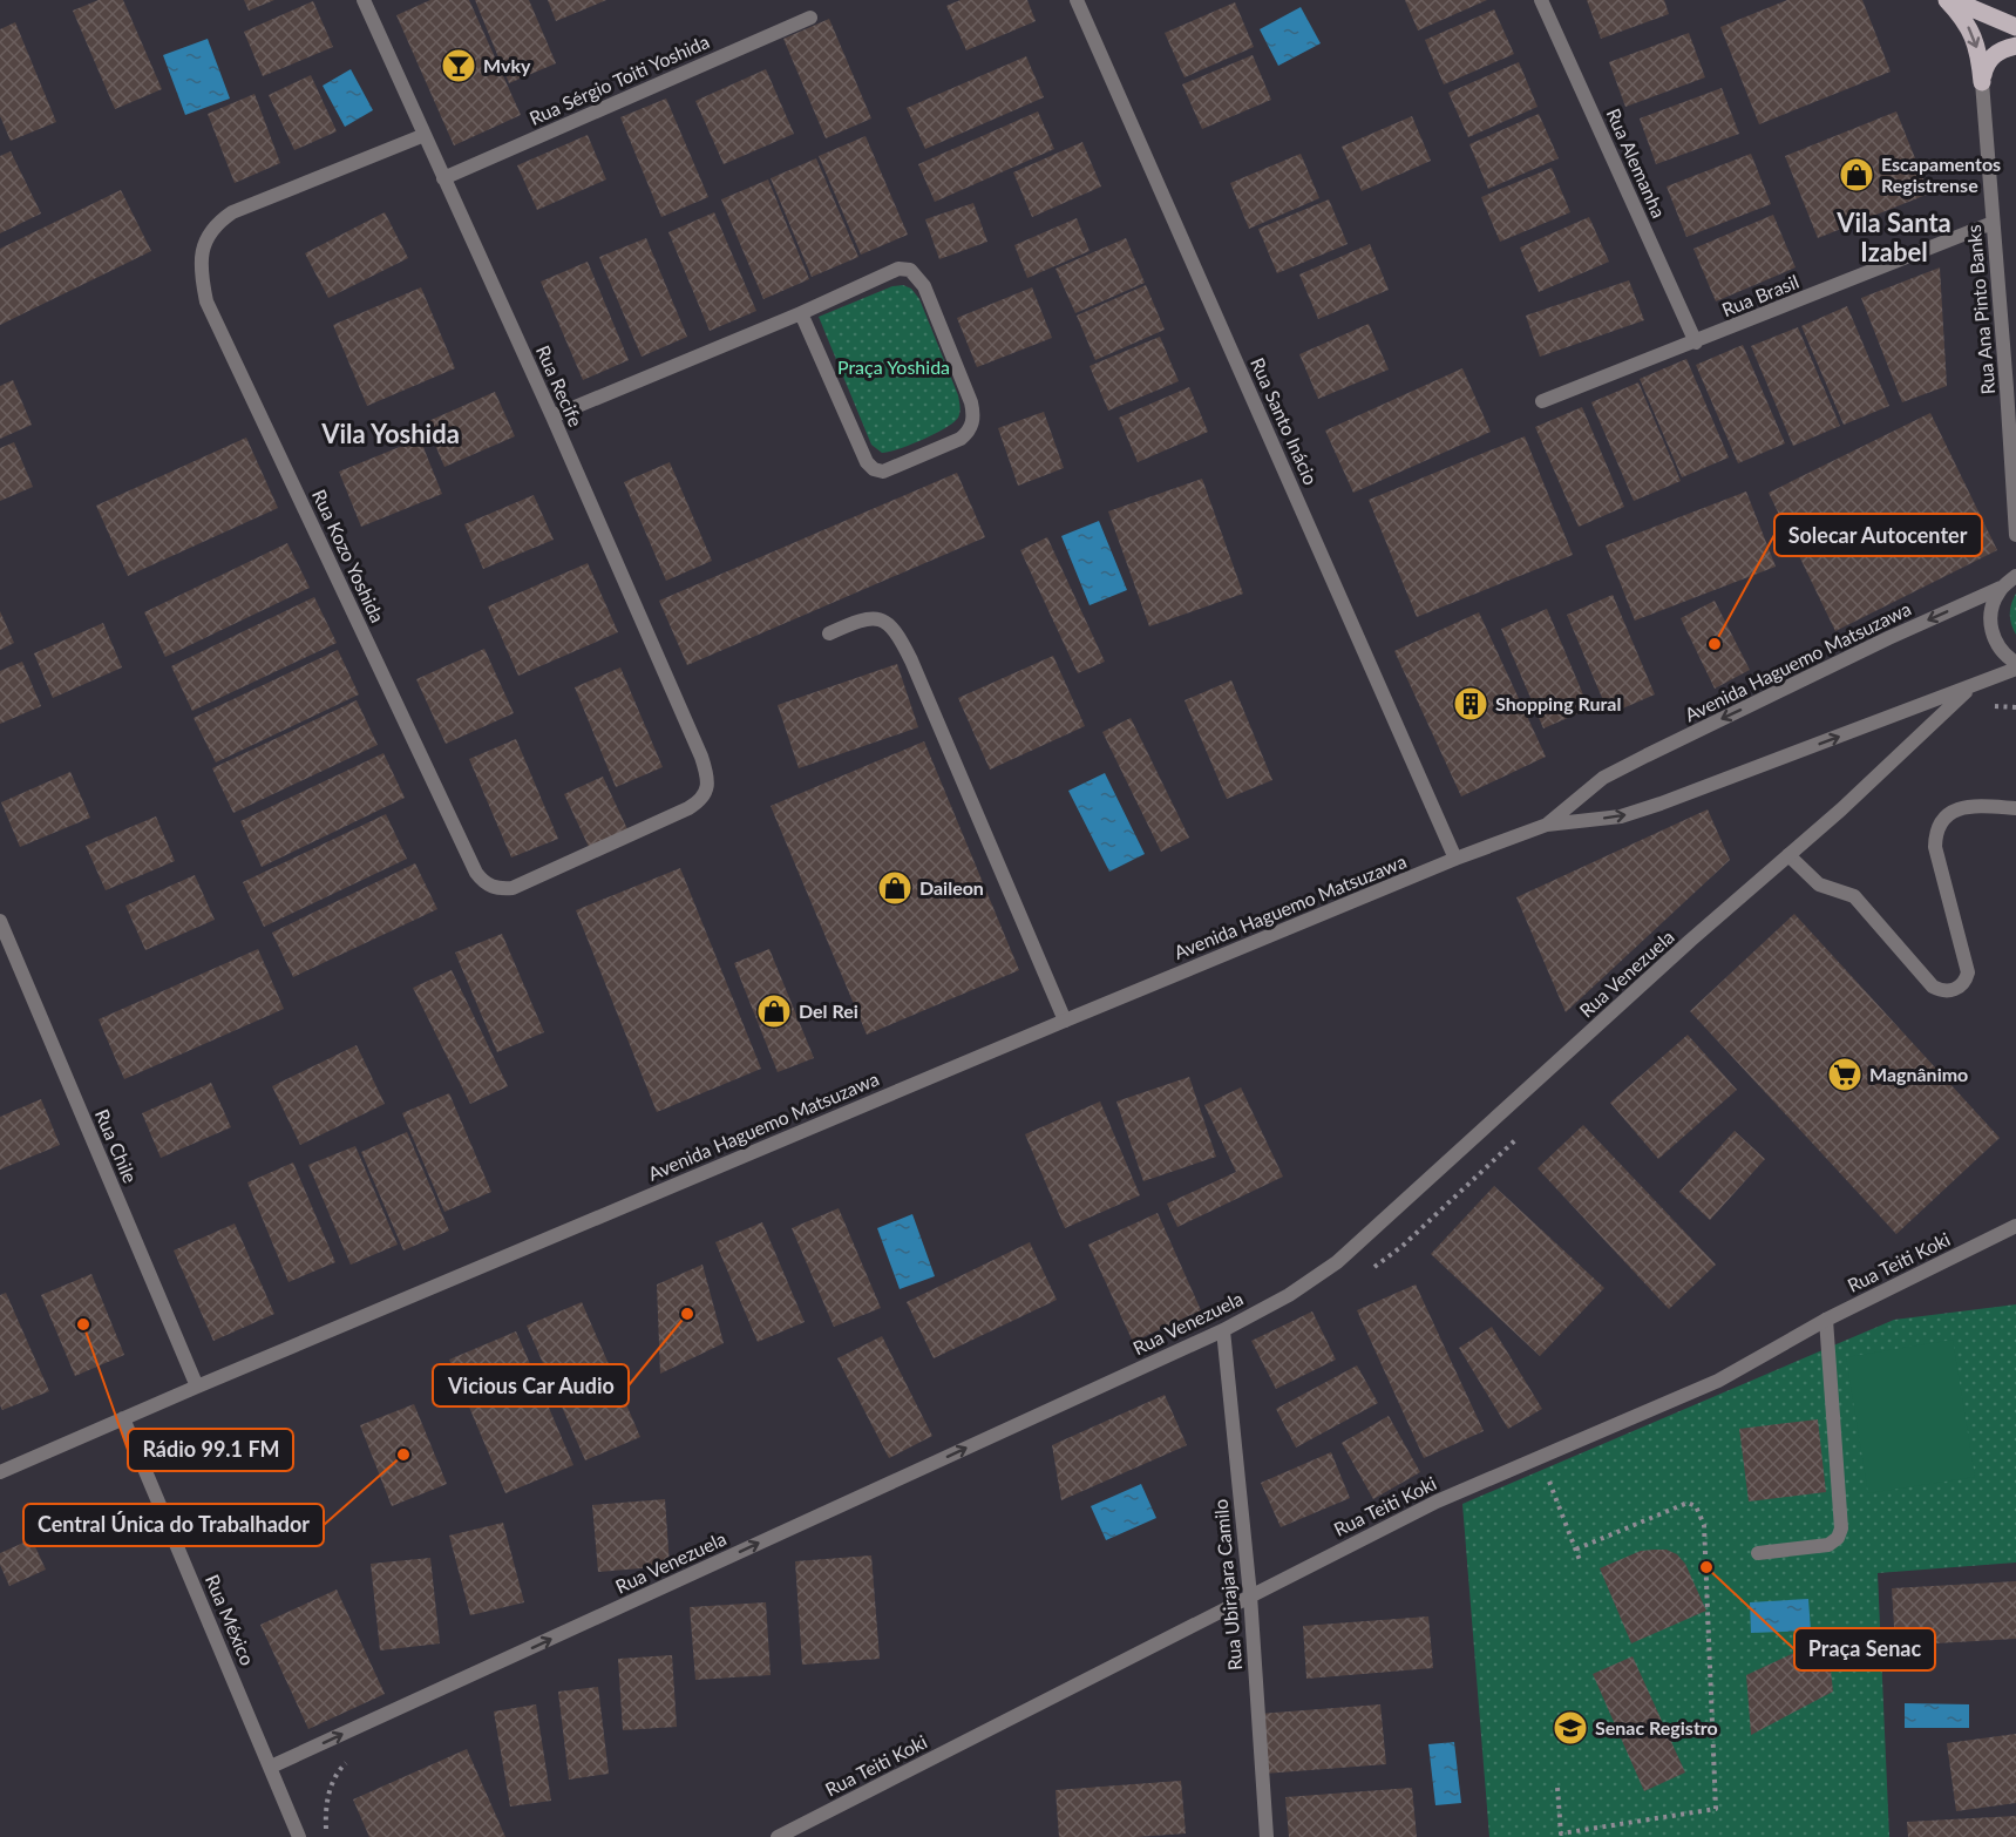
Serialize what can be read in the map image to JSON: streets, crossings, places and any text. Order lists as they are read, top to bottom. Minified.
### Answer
{"streets":{"street":["Rua Sérgio Toiti Yoshida","Rua Alemanha","Rua Brasil","Rua Ana Pinto Banks","Rua Recife","Rua Santo Inácio","Rua Kozo Yoshida","Avenida Haguemo Matsuzawa","Rua Venezuela","Rua Chile","Rua Teiti Koki","Rua Ubirajara Camilo","Rua México"]},"crossings":[["Rua Sérgio Toiti Yoshida","Rua Recife"],["Rua Alemanha","Rua Brasil"],["Rua Brasil","Rua Ana Pinto Banks"],["Rua Recife","Rua Kozo Yoshida"],["Rua Santo Inácio","Avenida Haguemo Matsuzawa"],["Avenida Haguemo Matsuzawa","Rua Venezuela"],["Avenida Haguemo Matsuzawa","Rua Chile"],["Avenida Haguemo Matsuzawa","Rua México"],["Rua Venezuela","Rua Ubirajara Camilo"],["Rua Venezuela","Rua México"],["Rua Teiti Koki","Rua Ubirajara Camilo"]],"one_way":["Rua Venezuela"],"districts":["Vila Santa Izabel","Vila Yoshida"],"parks":["Praça Yoshida"],"places":{"bar":["Mvky"],"shop":["Escapamentos Registrense","Daileon","Del Rei"],"other":["Solecar Autocenter","Vicious Car Audio","Rádio 99.1 FM","Central Única do Trabalhador","Praça Senac"],"building":["Shopping Rural"],"supermarket":["Magnânimo"],"school or university":["Senac Registro"]}}
